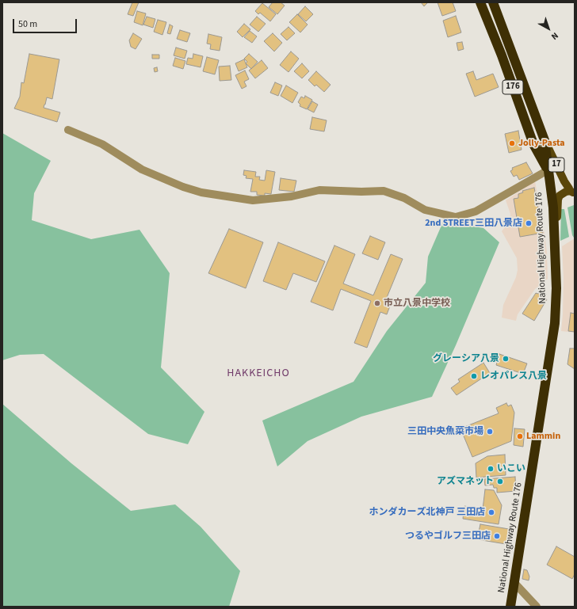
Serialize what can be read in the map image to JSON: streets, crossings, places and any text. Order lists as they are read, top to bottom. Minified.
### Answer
{"streets":{"highway":["176","National Highway Route 176"],"main road":["17"]},"crossings":[["17","National Highway Route 176"]],"districts":["HAKKEICHO"],"places":["Jolly-Pasta","2nd STREET三田八景店","市立八景中学校","グレーシア八景","レオパレス八景","三田中央魚菜市場","Lammin","いこい","アズマネット","ホンダカーズ北神戸 三田店","つるやゴルフ三田店"],"scale_bar":"50 m","north":"bottom right"}
